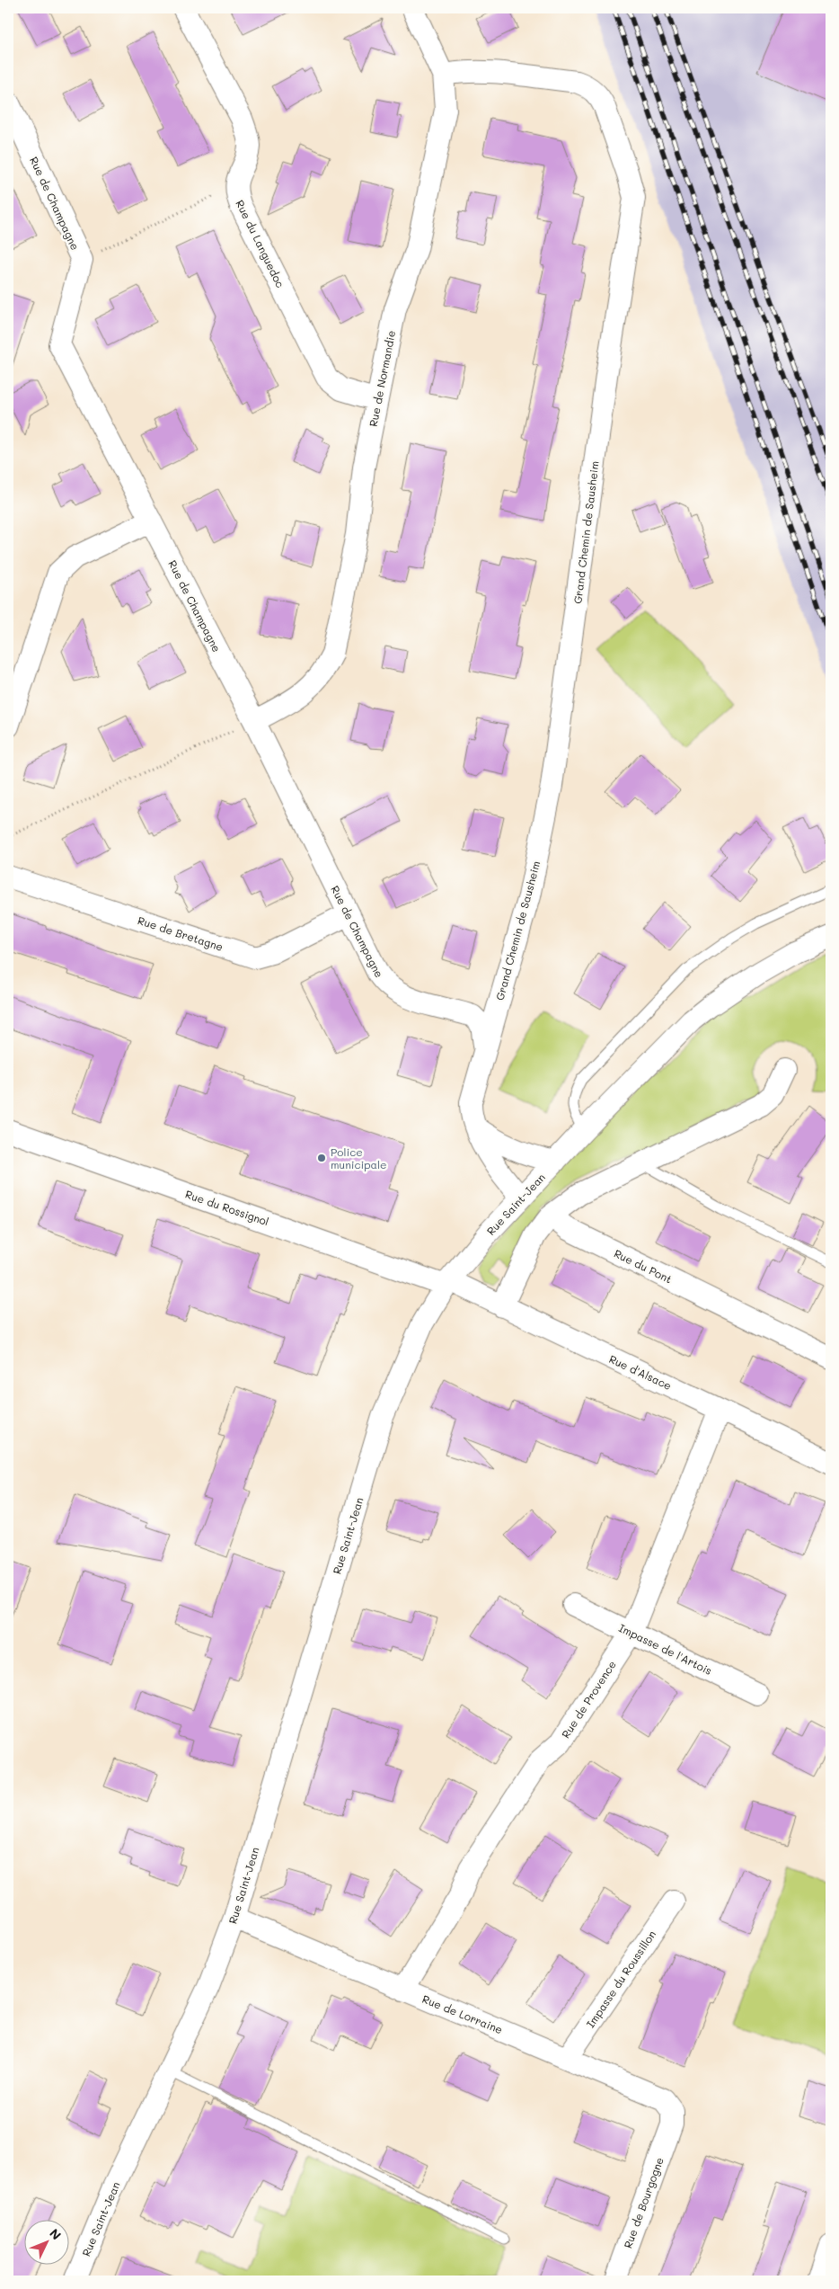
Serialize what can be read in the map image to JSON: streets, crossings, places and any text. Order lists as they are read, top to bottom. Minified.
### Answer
{"streets":{"street":["Rue de Champagne","Rue du Languedoc","Rue de Normandie","Grand Chemin de Sausheim","Rue de Bretagne","Rue Saint-Jean","Rue du Rossignol","Rue du Pont","Rue d'Alsace","Impasse de l'Artois","Rue de Provence","Impasse du Roussillon","Rue de Lorraine","Rue de Bourgogne"]},"crossings":[["Rue de Champagne","Rue de Normandie"],["Rue de Champagne","Grand Chemin de Sausheim"],["Rue de Champagne","Rue de Bretagne"],["Rue du Languedoc","Rue de Normandie"],["Rue de Normandie","Grand Chemin de Sausheim"],["Grand Chemin de Sausheim","Rue Saint-Jean"],["Rue Saint-Jean","Rue du Rossignol"],["Rue Saint-Jean","Rue d'Alsace"],["Rue Saint-Jean","Rue de Lorraine"],["Rue du Rossignol","Rue d'Alsace"],["Rue d'Alsace","Rue de Provence"],["Impasse de l'Artois","Rue de Provence"],["Rue de Provence","Rue de Lorraine"],["Impasse du Roussillon","Rue de Lorraine"],["Rue de Lorraine","Rue de Bourgogne"]],"places":["Police municipale"],"north":"top right"}
